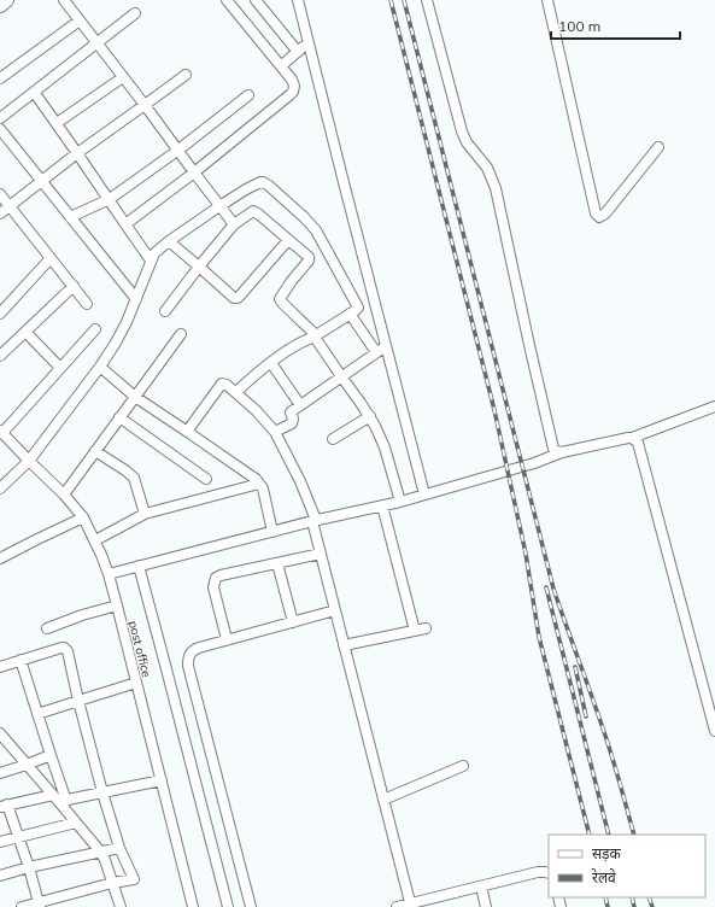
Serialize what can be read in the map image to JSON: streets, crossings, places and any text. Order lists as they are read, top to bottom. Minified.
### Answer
{"streets":{"street":["post office"]},"legend":["सड़क","रेलवे"],"scale_bar":"100 m"}
